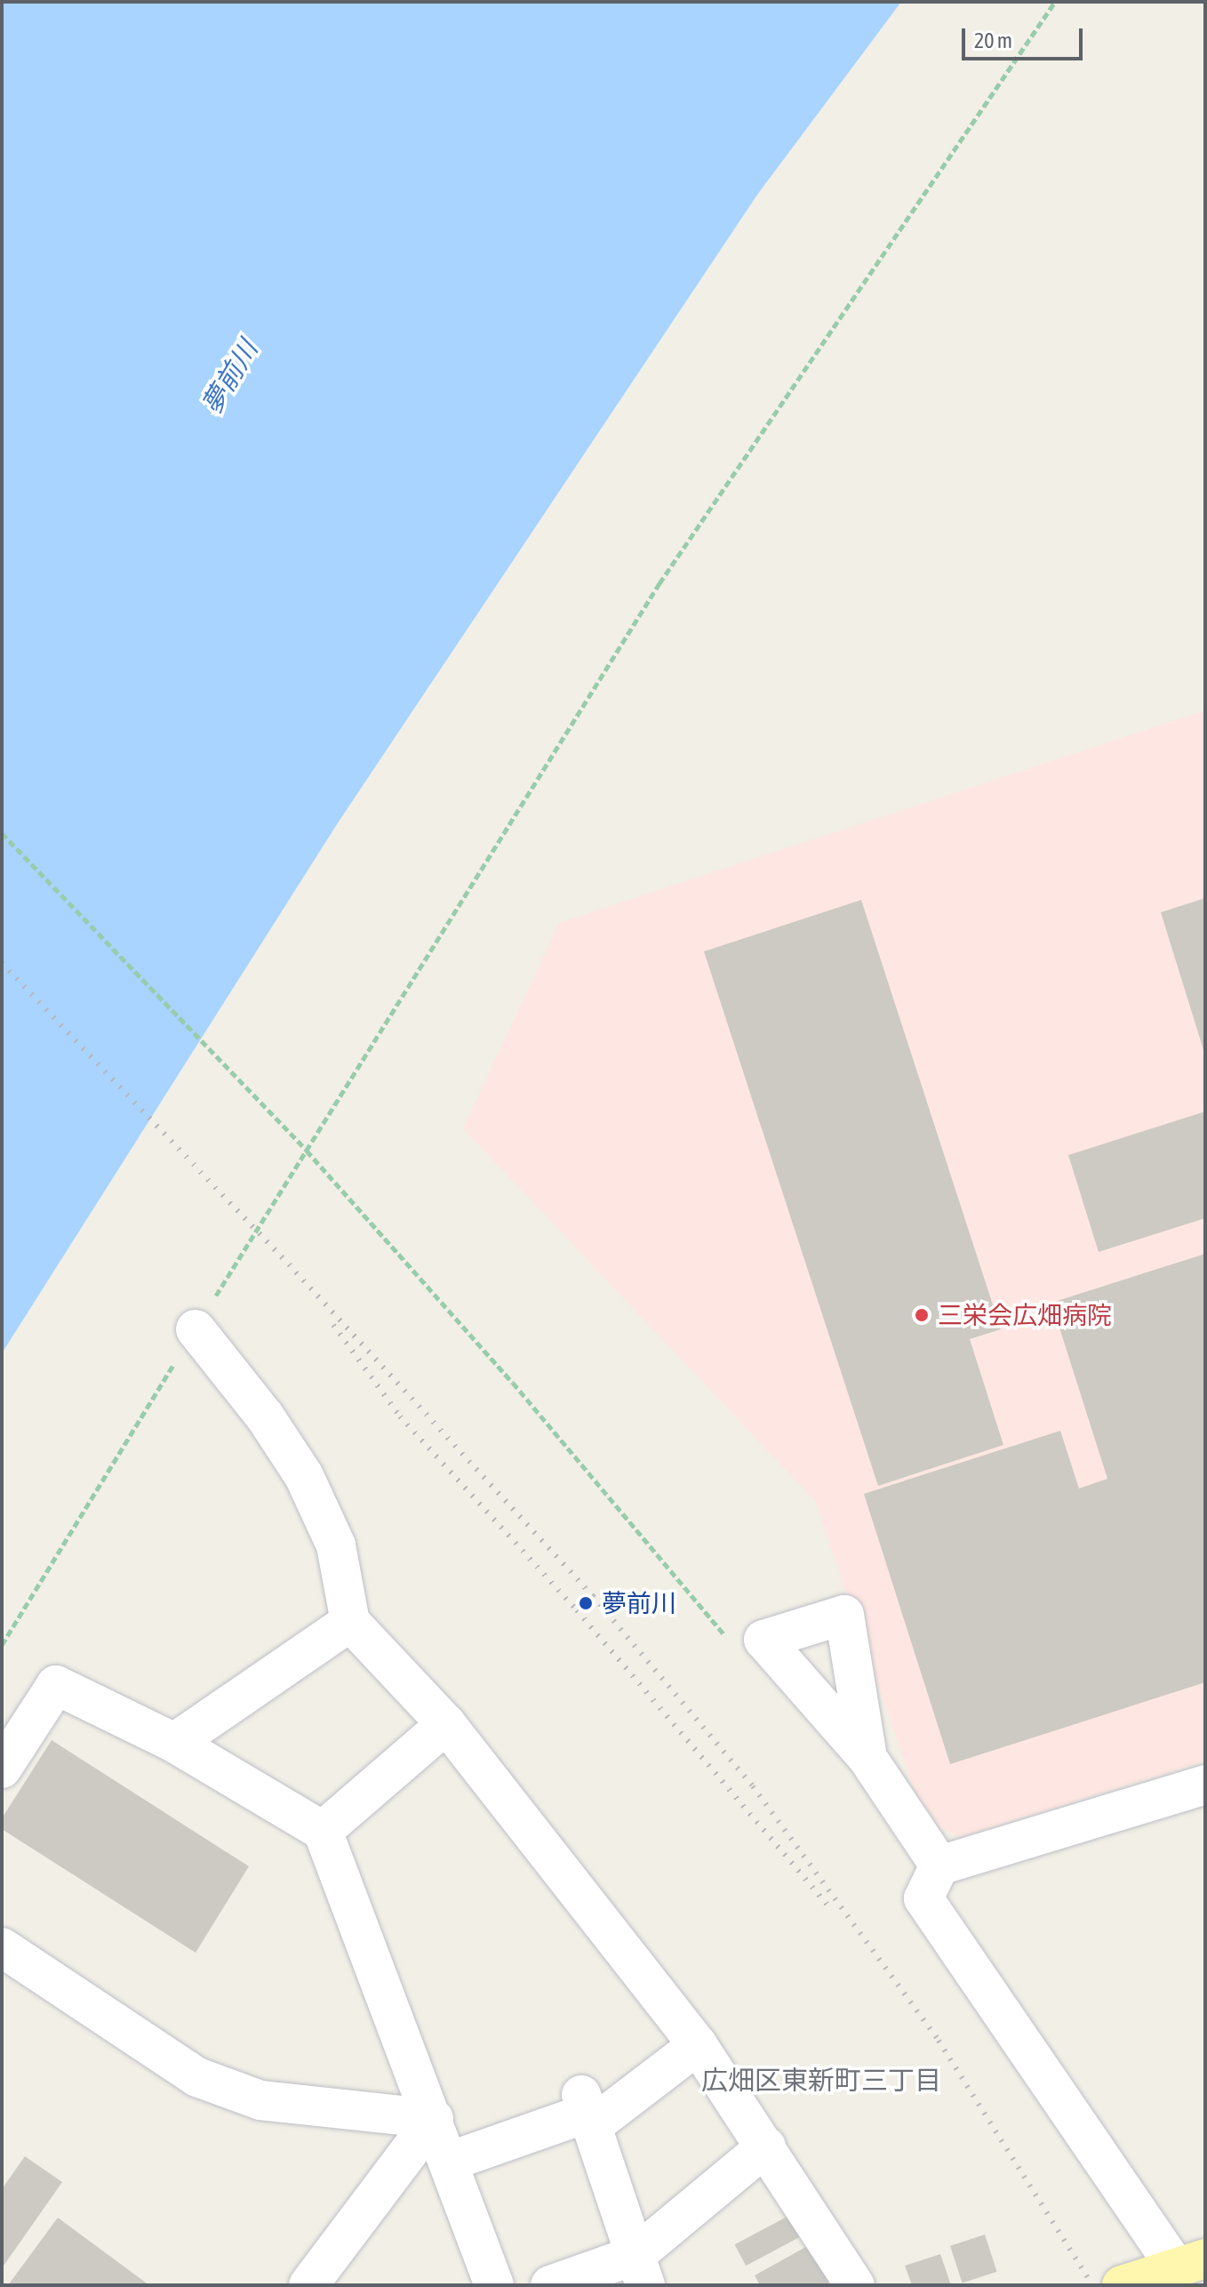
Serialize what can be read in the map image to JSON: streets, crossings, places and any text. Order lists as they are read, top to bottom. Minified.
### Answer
{"districts":["広畑区東新町三丁目"],"water":["夢前川"],"places":["三栄会広畑病院","夢前川"],"scale_bar":"20 m"}
